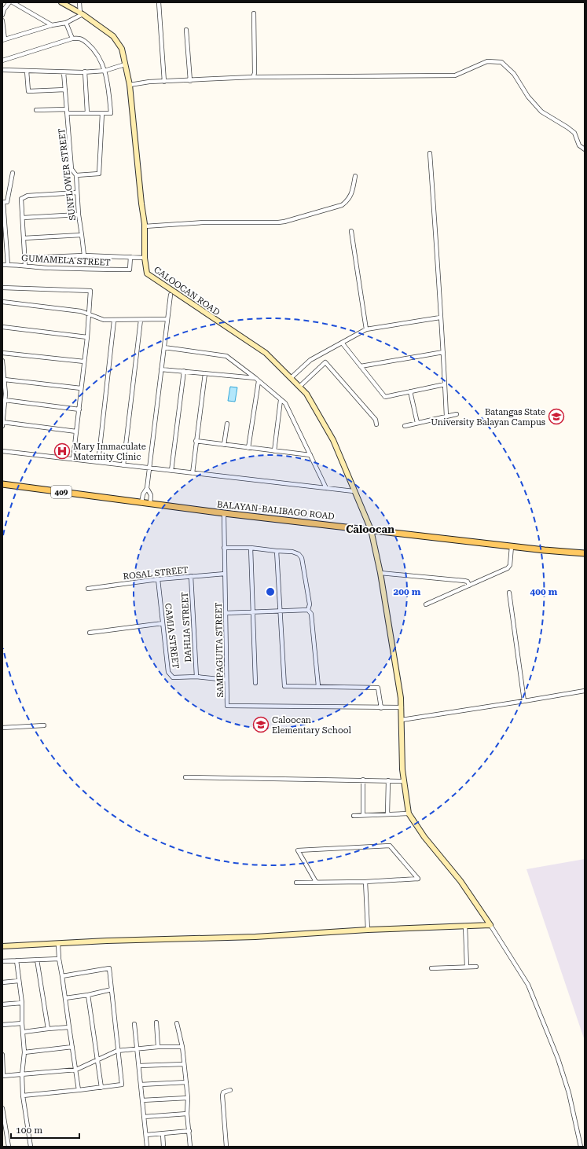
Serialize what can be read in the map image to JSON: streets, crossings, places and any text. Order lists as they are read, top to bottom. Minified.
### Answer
{"streets":{"main road":["409","BALAYAN-BALIBAGO ROAD"],"street":["SUNFLOWER STREET","GUMAMELA STREET","CALOOCAN ROAD","ROSAL STREET","DAHLIA STREET","CAMIA STREET","SAMPAGUITA STREET"]},"crossings":[["CALOOCAN ROAD","BALAYAN-BALIBAGO ROAD"],["CALOOCAN ROAD","SAMPAGUITA STREET"],["BALAYAN-BALIBAGO ROAD","SAMPAGUITA STREET"],["ROSAL STREET","DAHLIA STREET"],["ROSAL STREET","CAMIA STREET"],["ROSAL STREET","SAMPAGUITA STREET"],["DAHLIA STREET","CAMIA STREET"],["CAMIA STREET","SAMPAGUITA STREET"]],"districts":["Caloocan"],"places":{"school or university":["Batangas State University Balayan Campus","Caloocan Elementary School"],"hospital":["Mary Immaculate Maternity Clinic"]},"scale_bar":"100 m","rings":["200 m","400 m"]}
